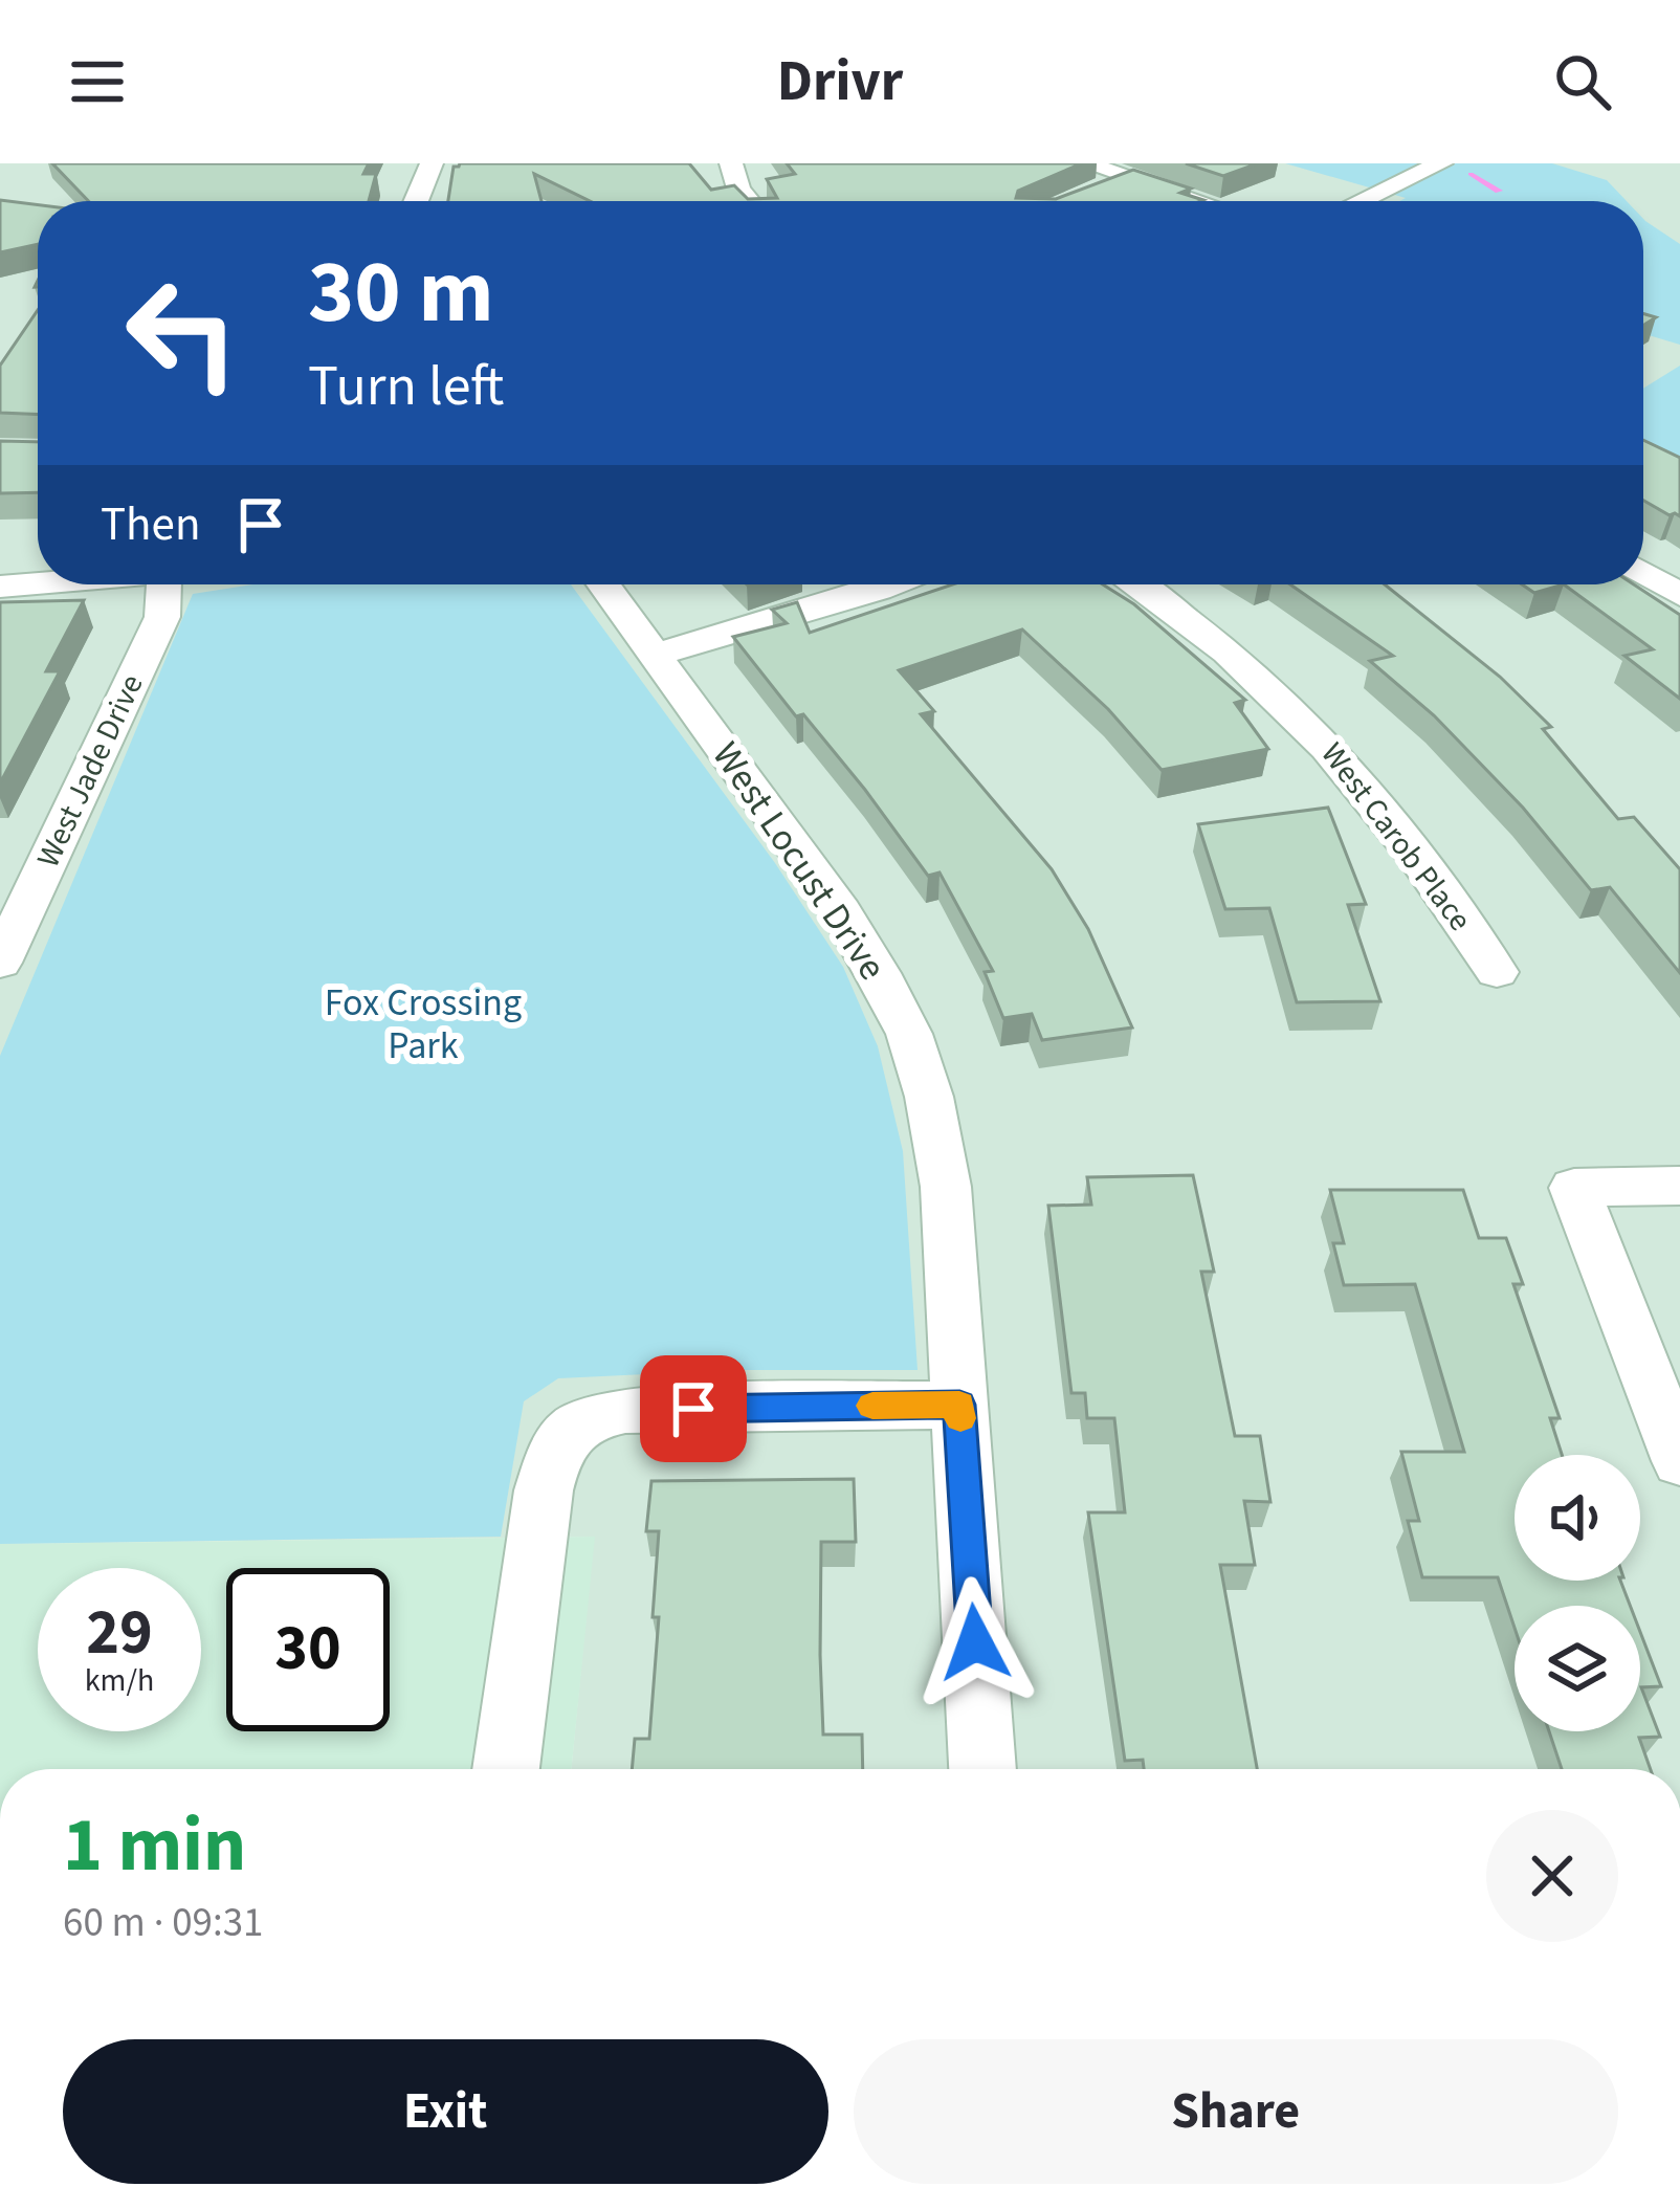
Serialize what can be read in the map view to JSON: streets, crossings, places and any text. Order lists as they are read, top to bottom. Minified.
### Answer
{"streets":{"street":["West Jade Drive","West Carob Place","West Locust Drive"]},"parks":["Fox Crossing Park"],"page":{"header":"Drivr","turn":["30 m","Turn left"],"then":"Then","speed":"29 km/h","limit":"30","heading":["1 min","60 m · 09:31"],"buttons":["Exit","Share"]}}
